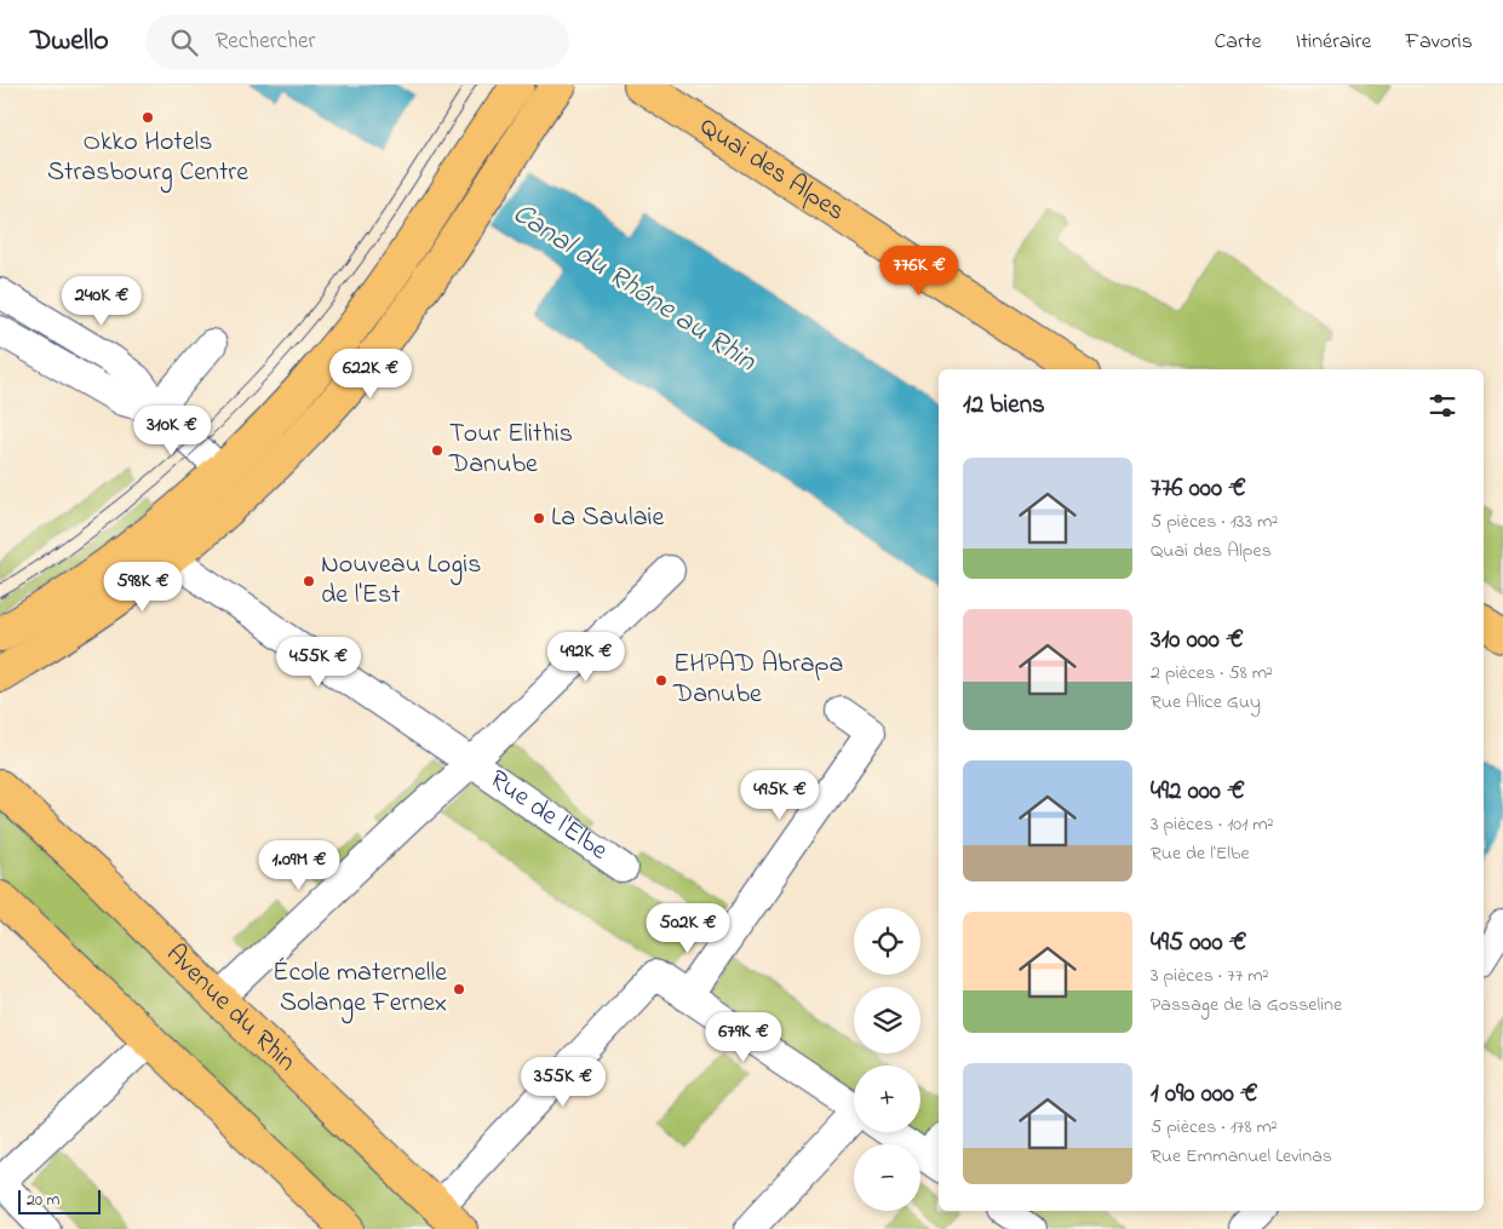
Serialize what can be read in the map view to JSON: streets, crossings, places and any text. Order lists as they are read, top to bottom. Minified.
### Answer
{"streets":{"main road":["Quai des Alpes","Avenue du Rhin"],"street":["Rue de l'Elbe"]},"crossings":[["Rue de l'Elbe","Avenue du Rhin"]],"water":["Canal du Rhône au Rhin"],"places":["Okko Hotels Strasbourg Centre","Tour Elithis Danube","La Saulaie","Nouveau Logis de l'Est","EHPAD Abrapa Danube","École maternelle Solange Fernex"],"scale_bar":"20 m","page":{"header":"Dwello","search":"Rechercher","nav":["Carte","Itinéraire","Favoris"],"price":["776K €","240K €","622K €","310K €","598K €","492K €","455K €","495K €","1.09M €","502K €","679K €","355K €"],"heading":"12 biens","list":[{"name":"776 000 €","note":"5 pièces · 133 m² · Quai des Alpes"},{"name":"310 000 €","note":"2 pièces · 58 m² · Rue Alice Guy"},{"name":"492 000 €","note":"3 pièces · 101 m² · Rue de l'Elbe"},{"name":"495 000 €","note":"3 pièces · 77 m² · Passage de la Gosseline"},{"name":"1 090 000 €","note":"5 pièces · 178 m² · Rue Emmanuel Levinas"}],"map_buttons":["+","−"],"scale":"20 m"}}
